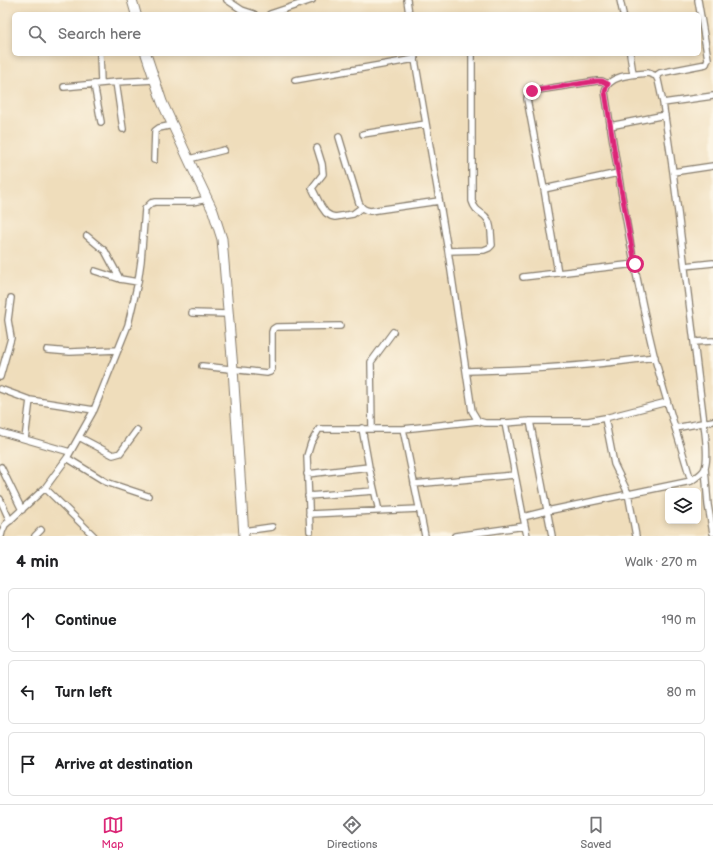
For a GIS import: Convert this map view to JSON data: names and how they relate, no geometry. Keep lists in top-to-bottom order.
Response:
{
  "page": {
    "search": "Search here",
    "heading": ["4 min", "Walk · 270 m"],
    "list": [
      ["Continue", "190 m"],
      ["Turn left", "80 m"],
      "Arrive at destination"
    ],
    "nav": ["Map", "Directions", "Saved"]
  }
}
